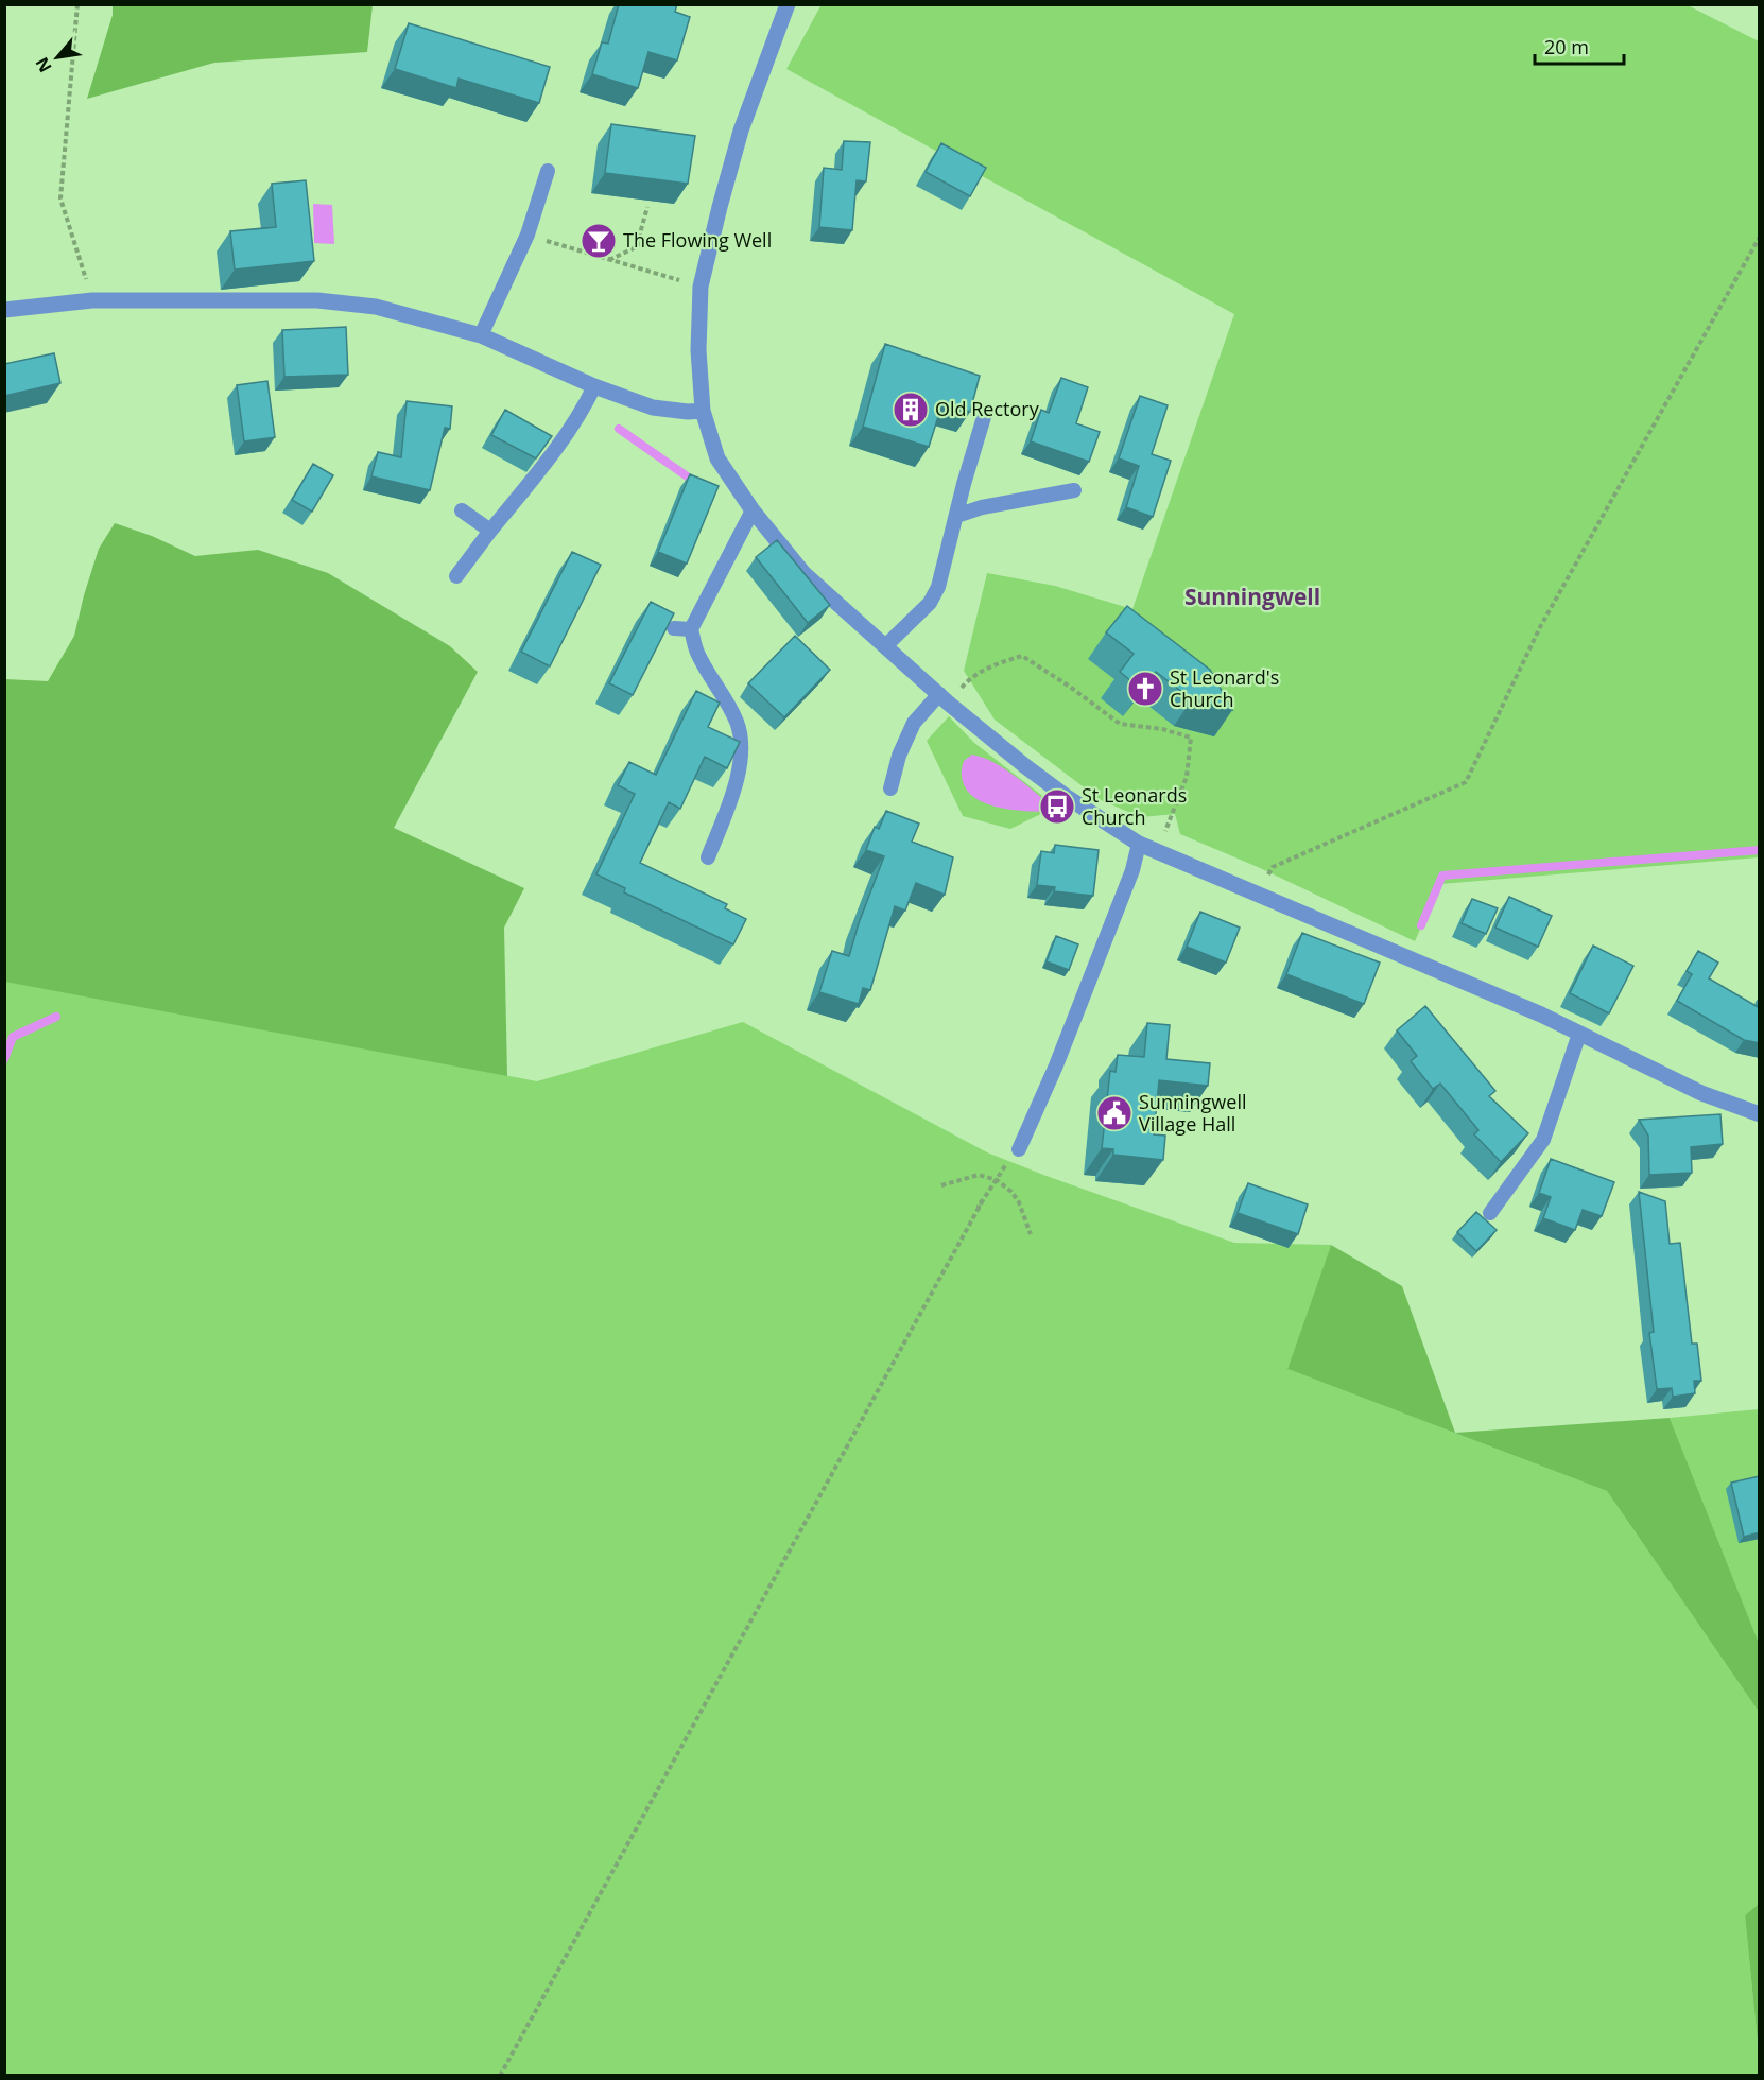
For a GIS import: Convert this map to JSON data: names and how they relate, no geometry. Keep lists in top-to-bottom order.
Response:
{
  "districts": ["Sunningwell"],
  "places": {
    "bar": ["The Flowing Well"],
    "building": ["Old Rectory"],
    "church": ["St Leonard's Church"],
    "bus stop": ["St Leonards Church"],
    "public building": ["Sunningwell Village Hall"]
  },
  "scale_bar": "20 m",
  "north": "bottom left"
}
